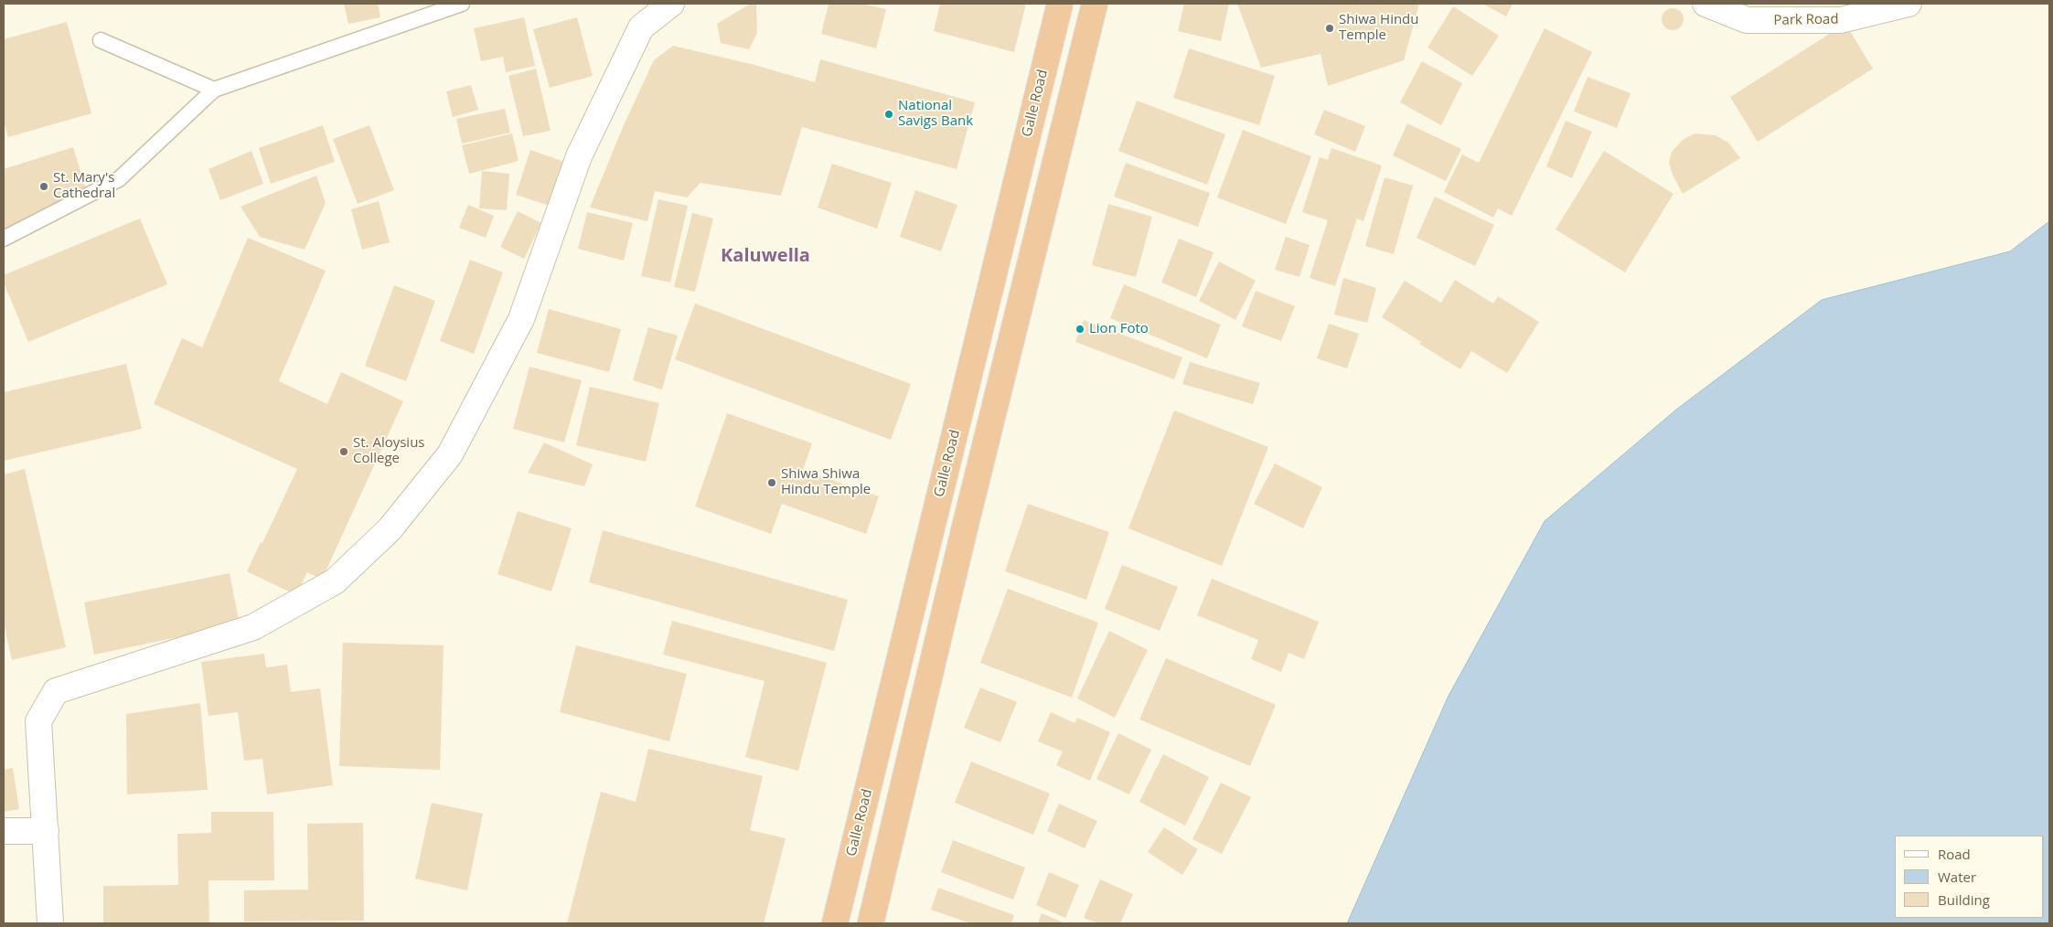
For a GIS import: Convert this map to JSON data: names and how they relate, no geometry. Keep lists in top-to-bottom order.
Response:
{
  "streets": {
    "highway": ["Galle Road"],
    "street": ["Park Road"]
  },
  "districts": ["Kaluwella"],
  "places": [
    "Shiwa Hindu Temple",
    "National Savigs Bank",
    "St. Mary's Cathedral",
    "Lion Foto",
    "St. Aloysius College",
    "Shiwa Shiwa Hindu Temple"
  ],
  "legend": ["Road", "Water", "Building"]
}
